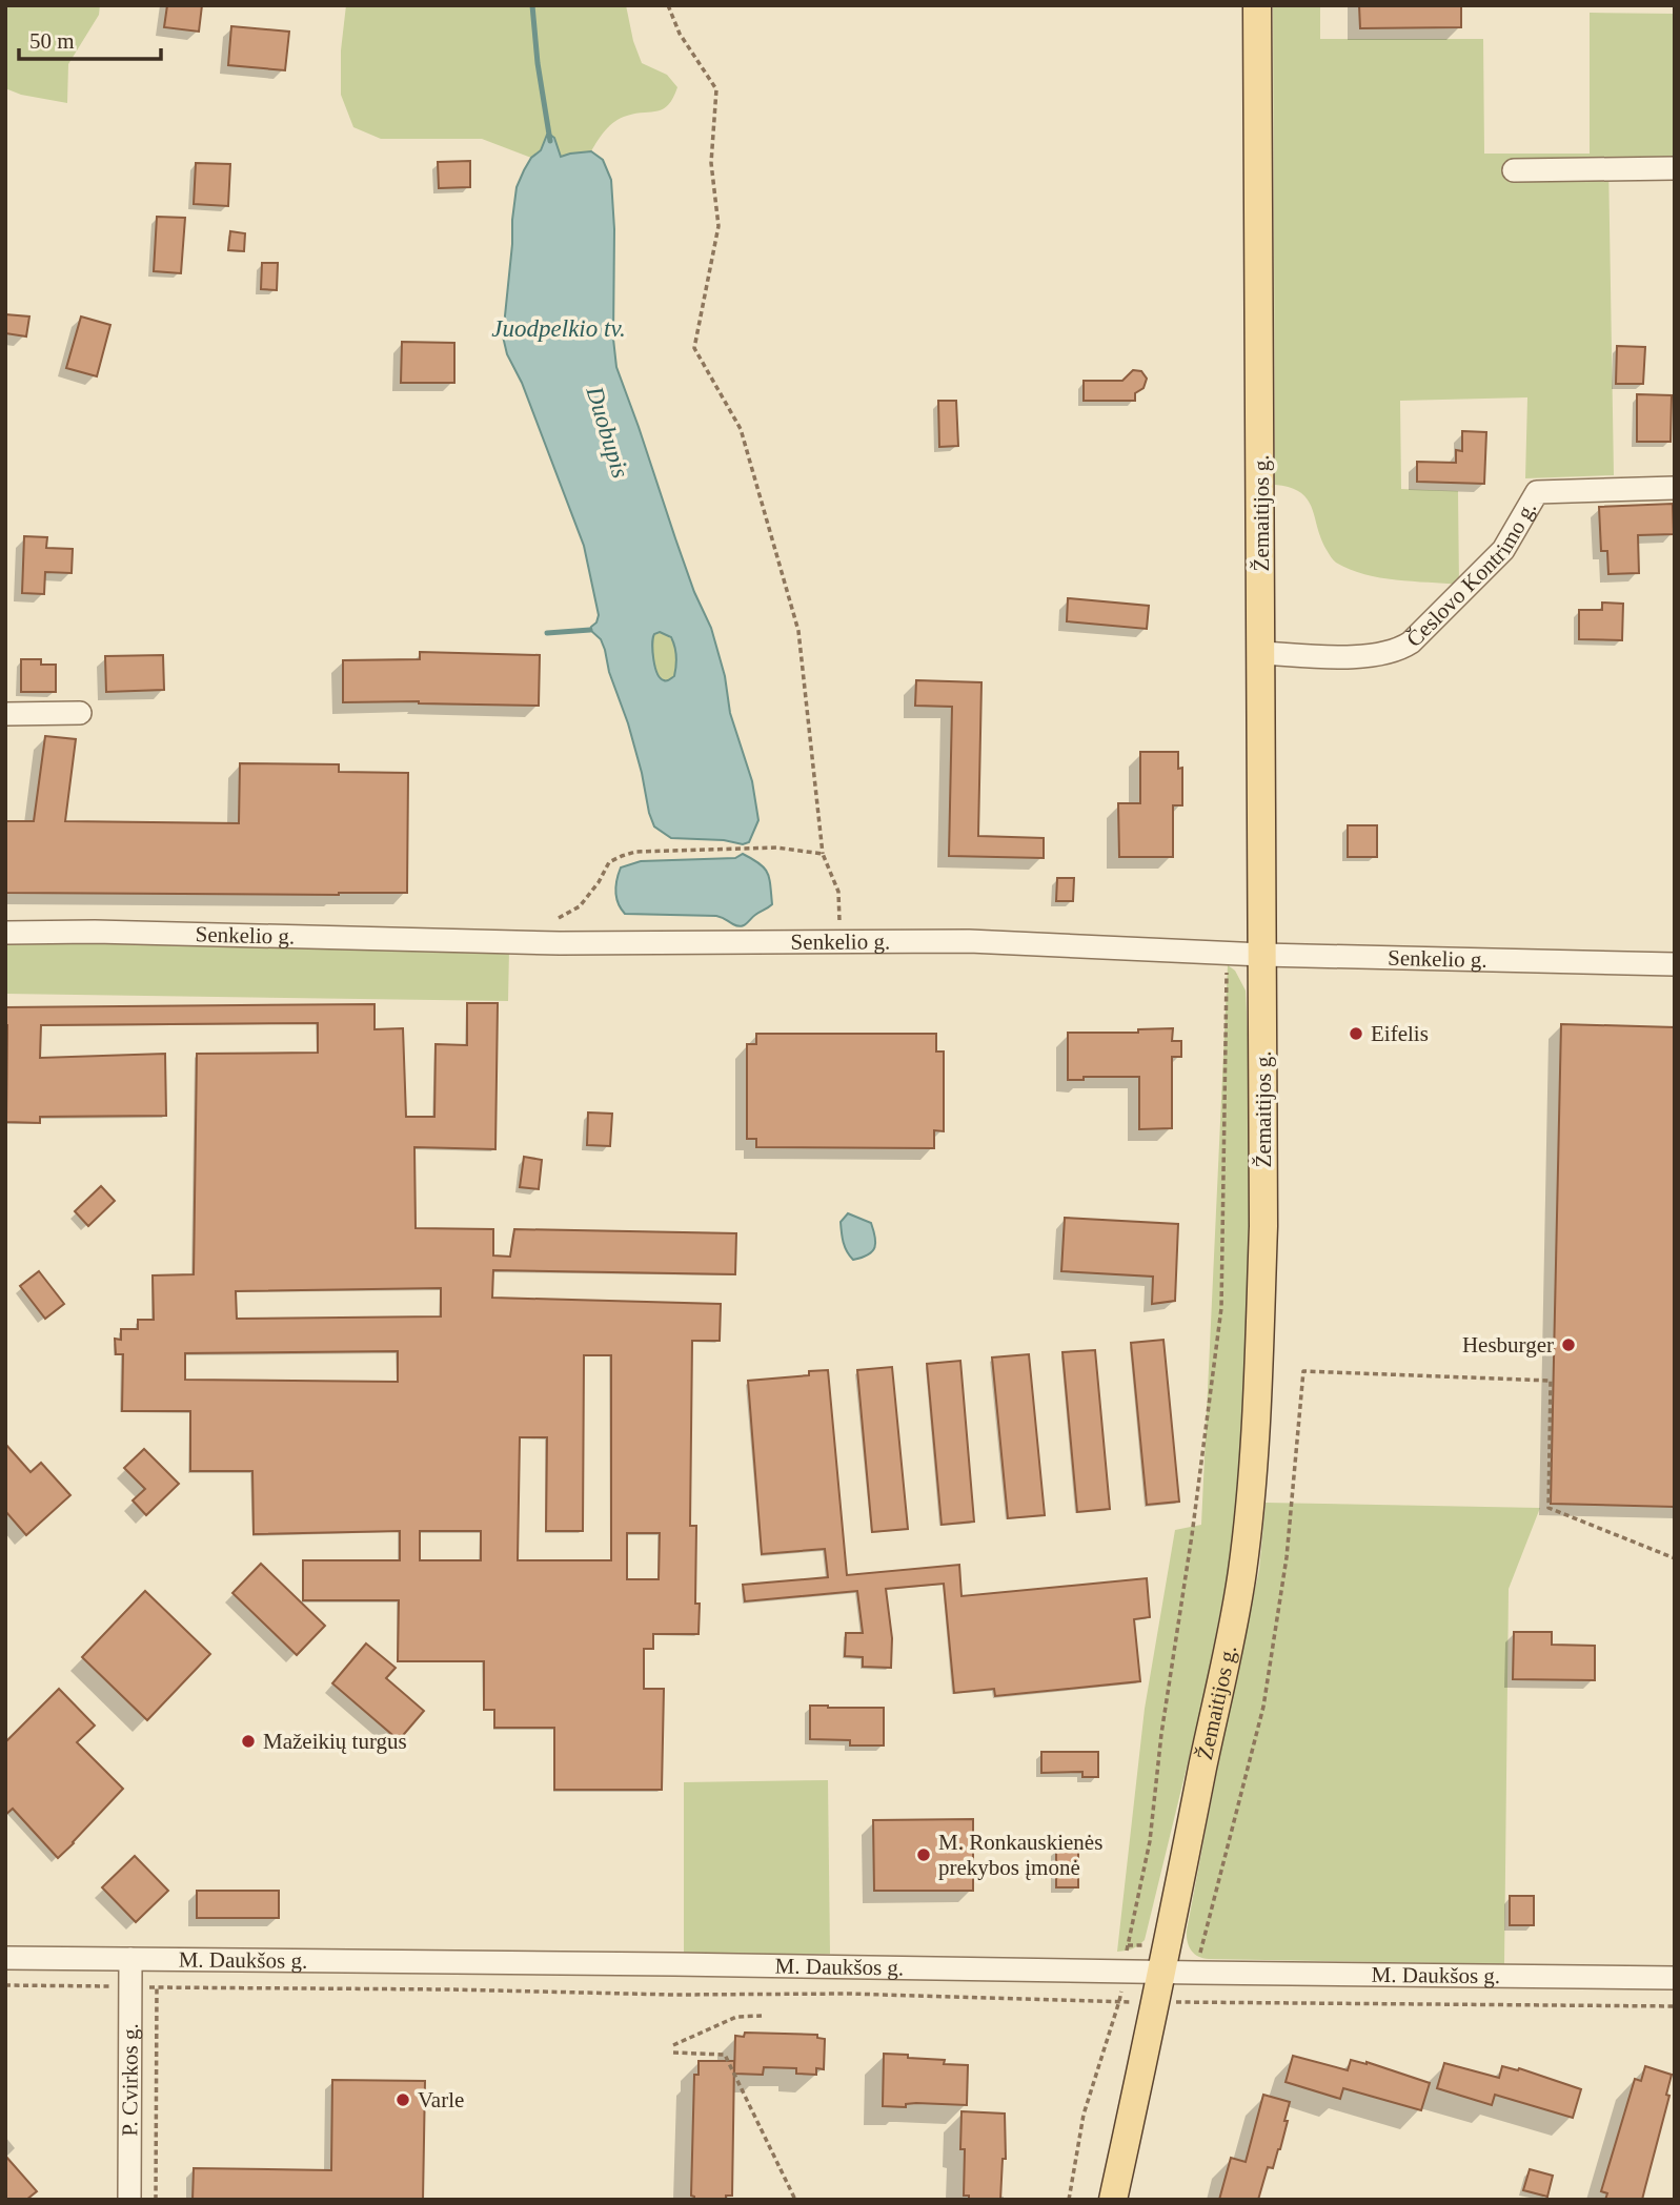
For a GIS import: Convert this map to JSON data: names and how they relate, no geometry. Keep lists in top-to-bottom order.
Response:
{
  "streets": {
    "main road": ["Žemaitijos g."],
    "street": [
      "Česlovo Kontrimo g.",
      "Senkelio g.",
      "M. Daukšos g.",
      "P. Cvirkos g."
    ]
  },
  "crossings": [
    ["Žemaitijos g.", "Česlovo Kontrimo g."],
    ["Žemaitijos g.", "Senkelio g."],
    ["Žemaitijos g.", "M. Daukšos g."],
    ["M. Daukšos g.", "P. Cvirkos g."]
  ],
  "water": ["Juodpelkio tv.", "Duobupis"],
  "places": [
    "Eifelis",
    "Hesburger",
    "Mažeikių turgus",
    "M. Ronkauskienės prekybos įmonė",
    "Varle"
  ],
  "scale_bar": "50 m"
}
